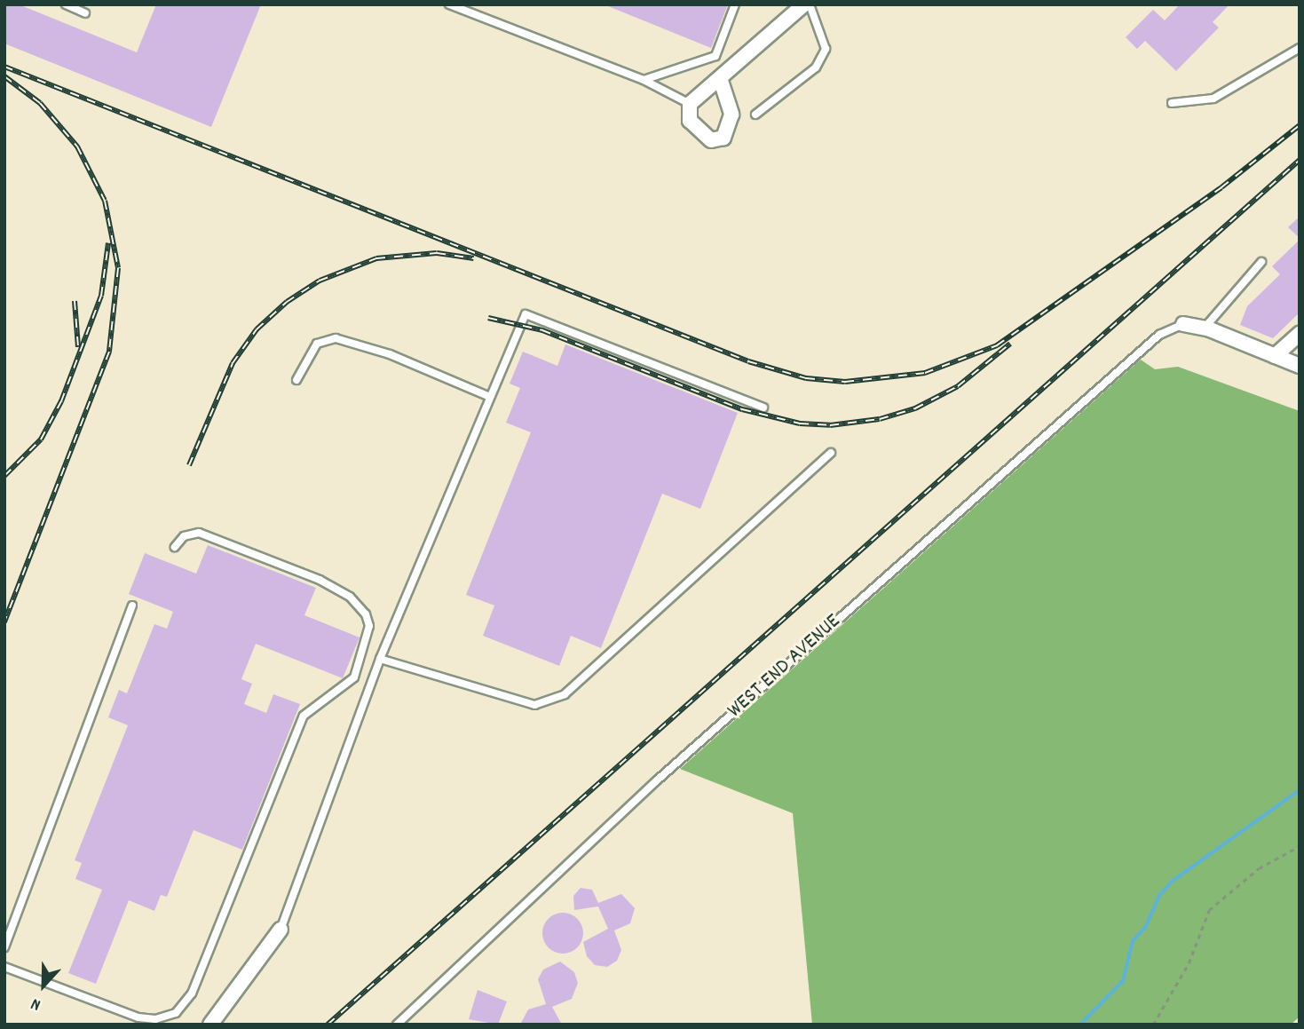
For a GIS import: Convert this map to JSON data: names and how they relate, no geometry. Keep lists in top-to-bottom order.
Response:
{
  "streets": {
    "lane": ["WEST END AVENUE"]
  },
  "north": "bottom"
}
